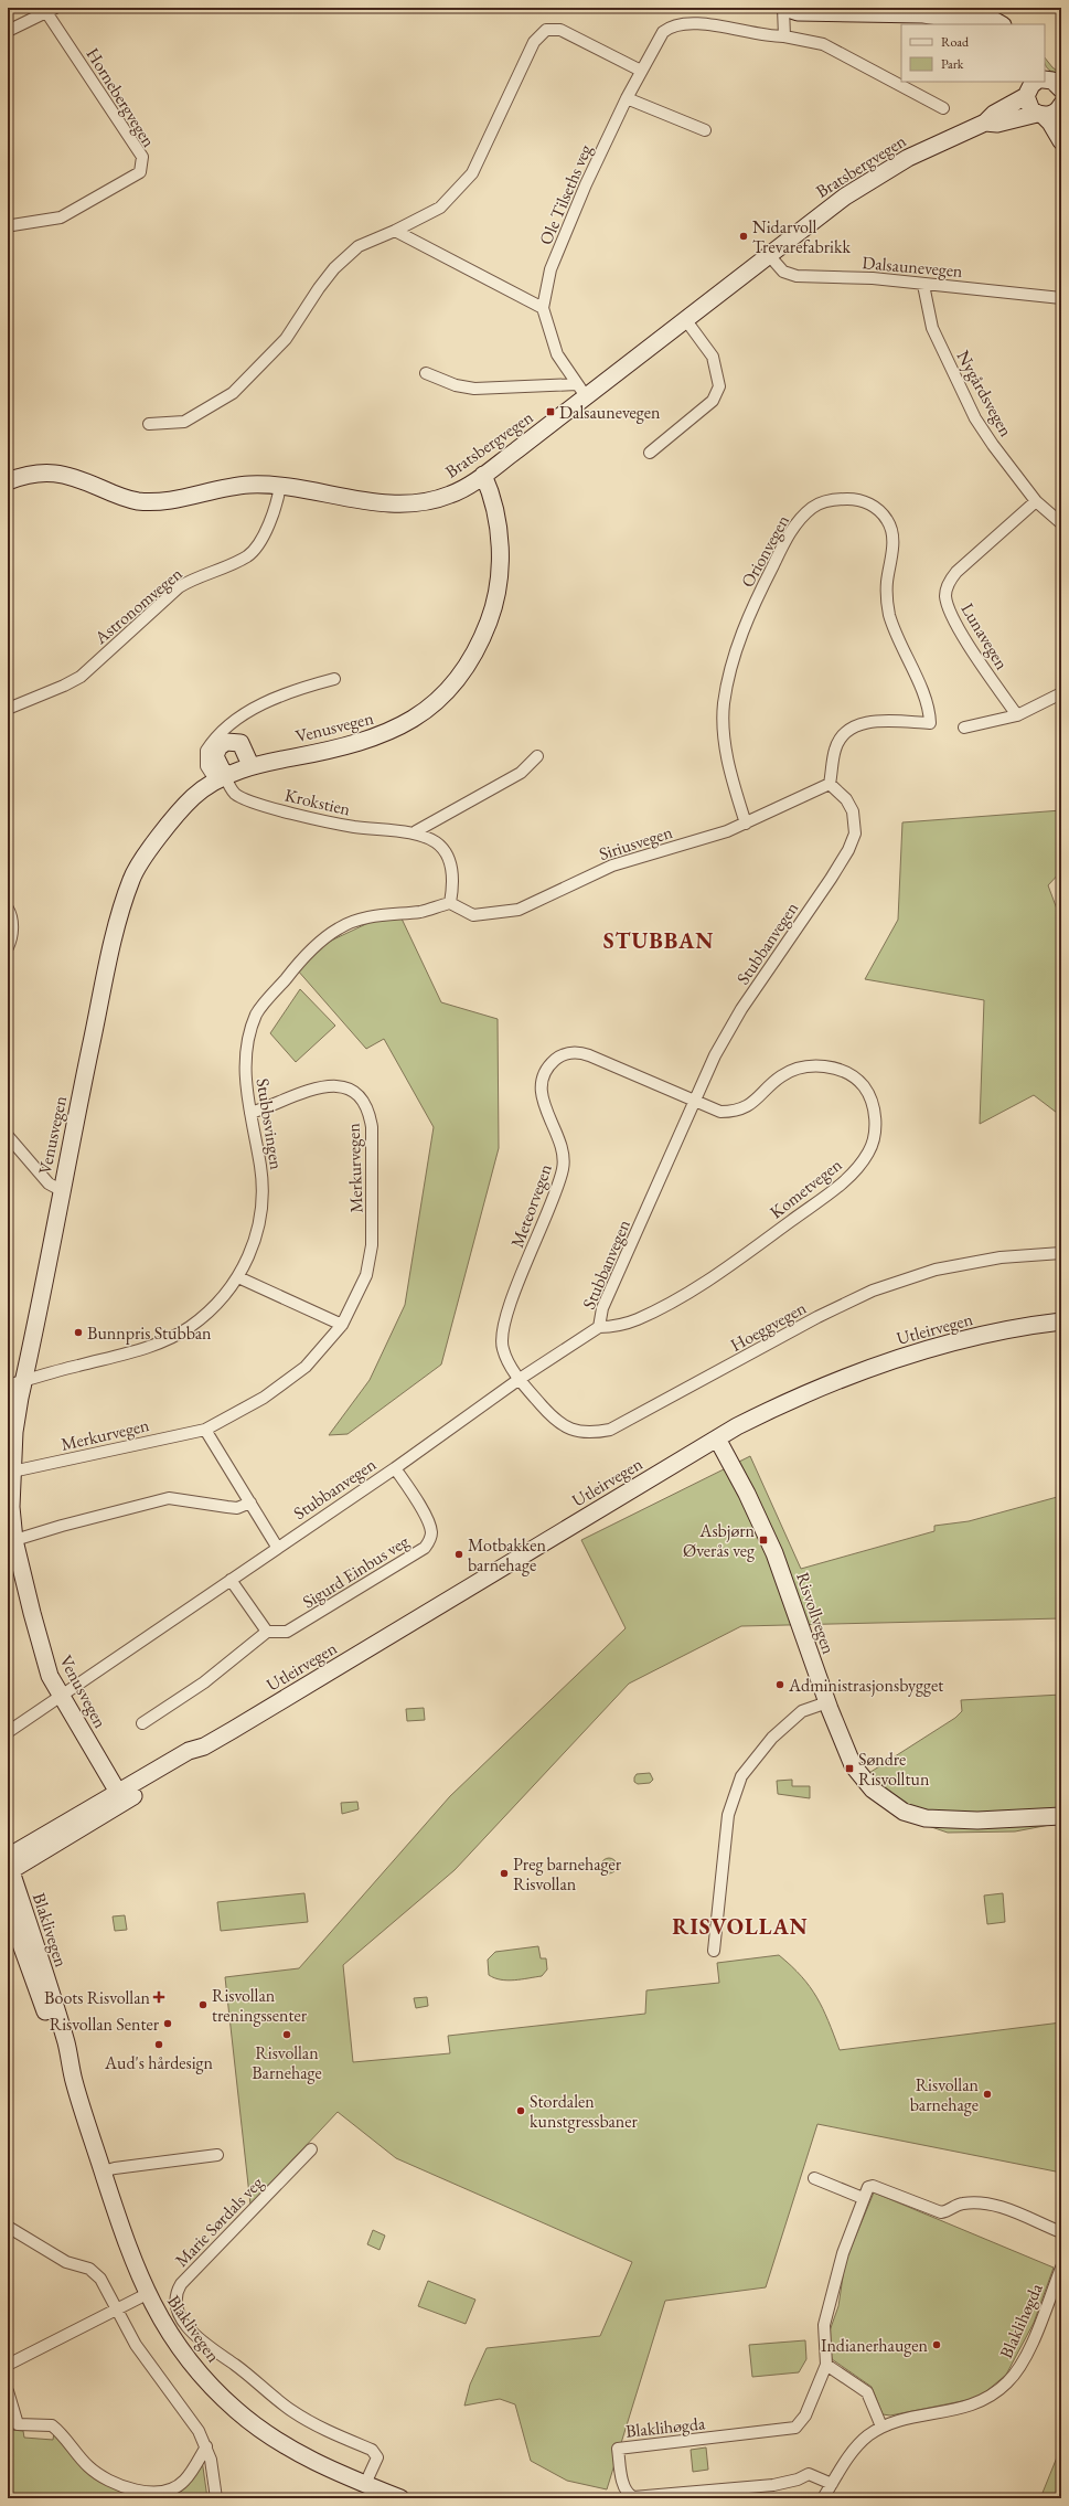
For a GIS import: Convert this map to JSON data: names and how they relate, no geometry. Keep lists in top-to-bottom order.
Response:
{
  "streets": {
    "main road": [
      "Bratsbergvegen",
      "Venusvegen",
      "Utleirvegen",
      "Risvollvegen",
      "Blaklivegen"
    ],
    "street": [
      "Hornebergvegen",
      "Ole Tilseths veg",
      "Dalsaunevegen",
      "Nygårdsvegen",
      "Orionvegen",
      "Astronomvegen",
      "Lunavegen",
      "Krokstien",
      "Siriusvegen",
      "Stubbanvegen",
      "Stubbsvingen",
      "Merkurvegen",
      "Kometvegen",
      "Meteorvegen",
      "Hoeggvegen",
      "Sigurd Einbus veg",
      "Marie Sørdals veg",
      "Blaklihøgda"
    ]
  },
  "crossings": [
    ["Bratsbergvegen", "Dalsaunevegen"],
    ["Bratsbergvegen", "Astronomvegen"],
    ["Bratsbergvegen", "Venusvegen"],
    ["Dalsaunevegen", "Nygårdsvegen"],
    ["Nygårdsvegen", "Lunavegen"],
    ["Orionvegen", "Siriusvegen"],
    ["Orionvegen", "Stubbanvegen"],
    ["Venusvegen", "Krokstien"],
    ["Venusvegen", "Stubbanvegen"],
    ["Venusvegen", "Stubbsvingen"],
    ["Venusvegen", "Merkurvegen"],
    ["Venusvegen", "Utleirvegen"],
    ["Krokstien", "Siriusvegen"],
    ["Krokstien", "Stubbsvingen"],
    ["Siriusvegen", "Stubbanvegen"],
    ["Siriusvegen", "Stubbsvingen"],
    ["Stubbanvegen", "Kometvegen"],
    ["Stubbanvegen", "Meteorvegen"],
    ["Stubbanvegen", "Hoeggvegen"],
    ["Stubbanvegen", "Sigurd Einbus veg"],
    ["Stubbsvingen", "Merkurvegen"],
    ["Kometvegen", "Meteorvegen"],
    ["Meteorvegen", "Hoeggvegen"],
    ["Utleirvegen", "Risvollvegen"],
    ["Utleirvegen", "Blaklivegen"],
    ["Blaklivegen", "Marie Sørdals veg"]
  ],
  "districts": ["STUBBAN", "RISVOLLAN"],
  "places": {
    "other": [
      "Nidarvoll Trevarefabrikk",
      "Bunnpris Stubban",
      "Motbakken barnehage",
      "Administrasjonsbygget",
      "Preg barnehager Risvollan",
      "Risvollan treningssenter",
      "Risvollan Senter",
      "Risvollan Barnehage",
      "Aud's hårdesign",
      "Risvollan barnehage",
      "Stordalen kunstgressbaner",
      "Indianerhaugen"
    ],
    "transit": ["Dalsaunevegen", "Asbjørn Øverås veg", "Søndre Risvolltun"],
    "health": ["Boots Risvollan"]
  },
  "legend": ["Road", "Park"]
}
